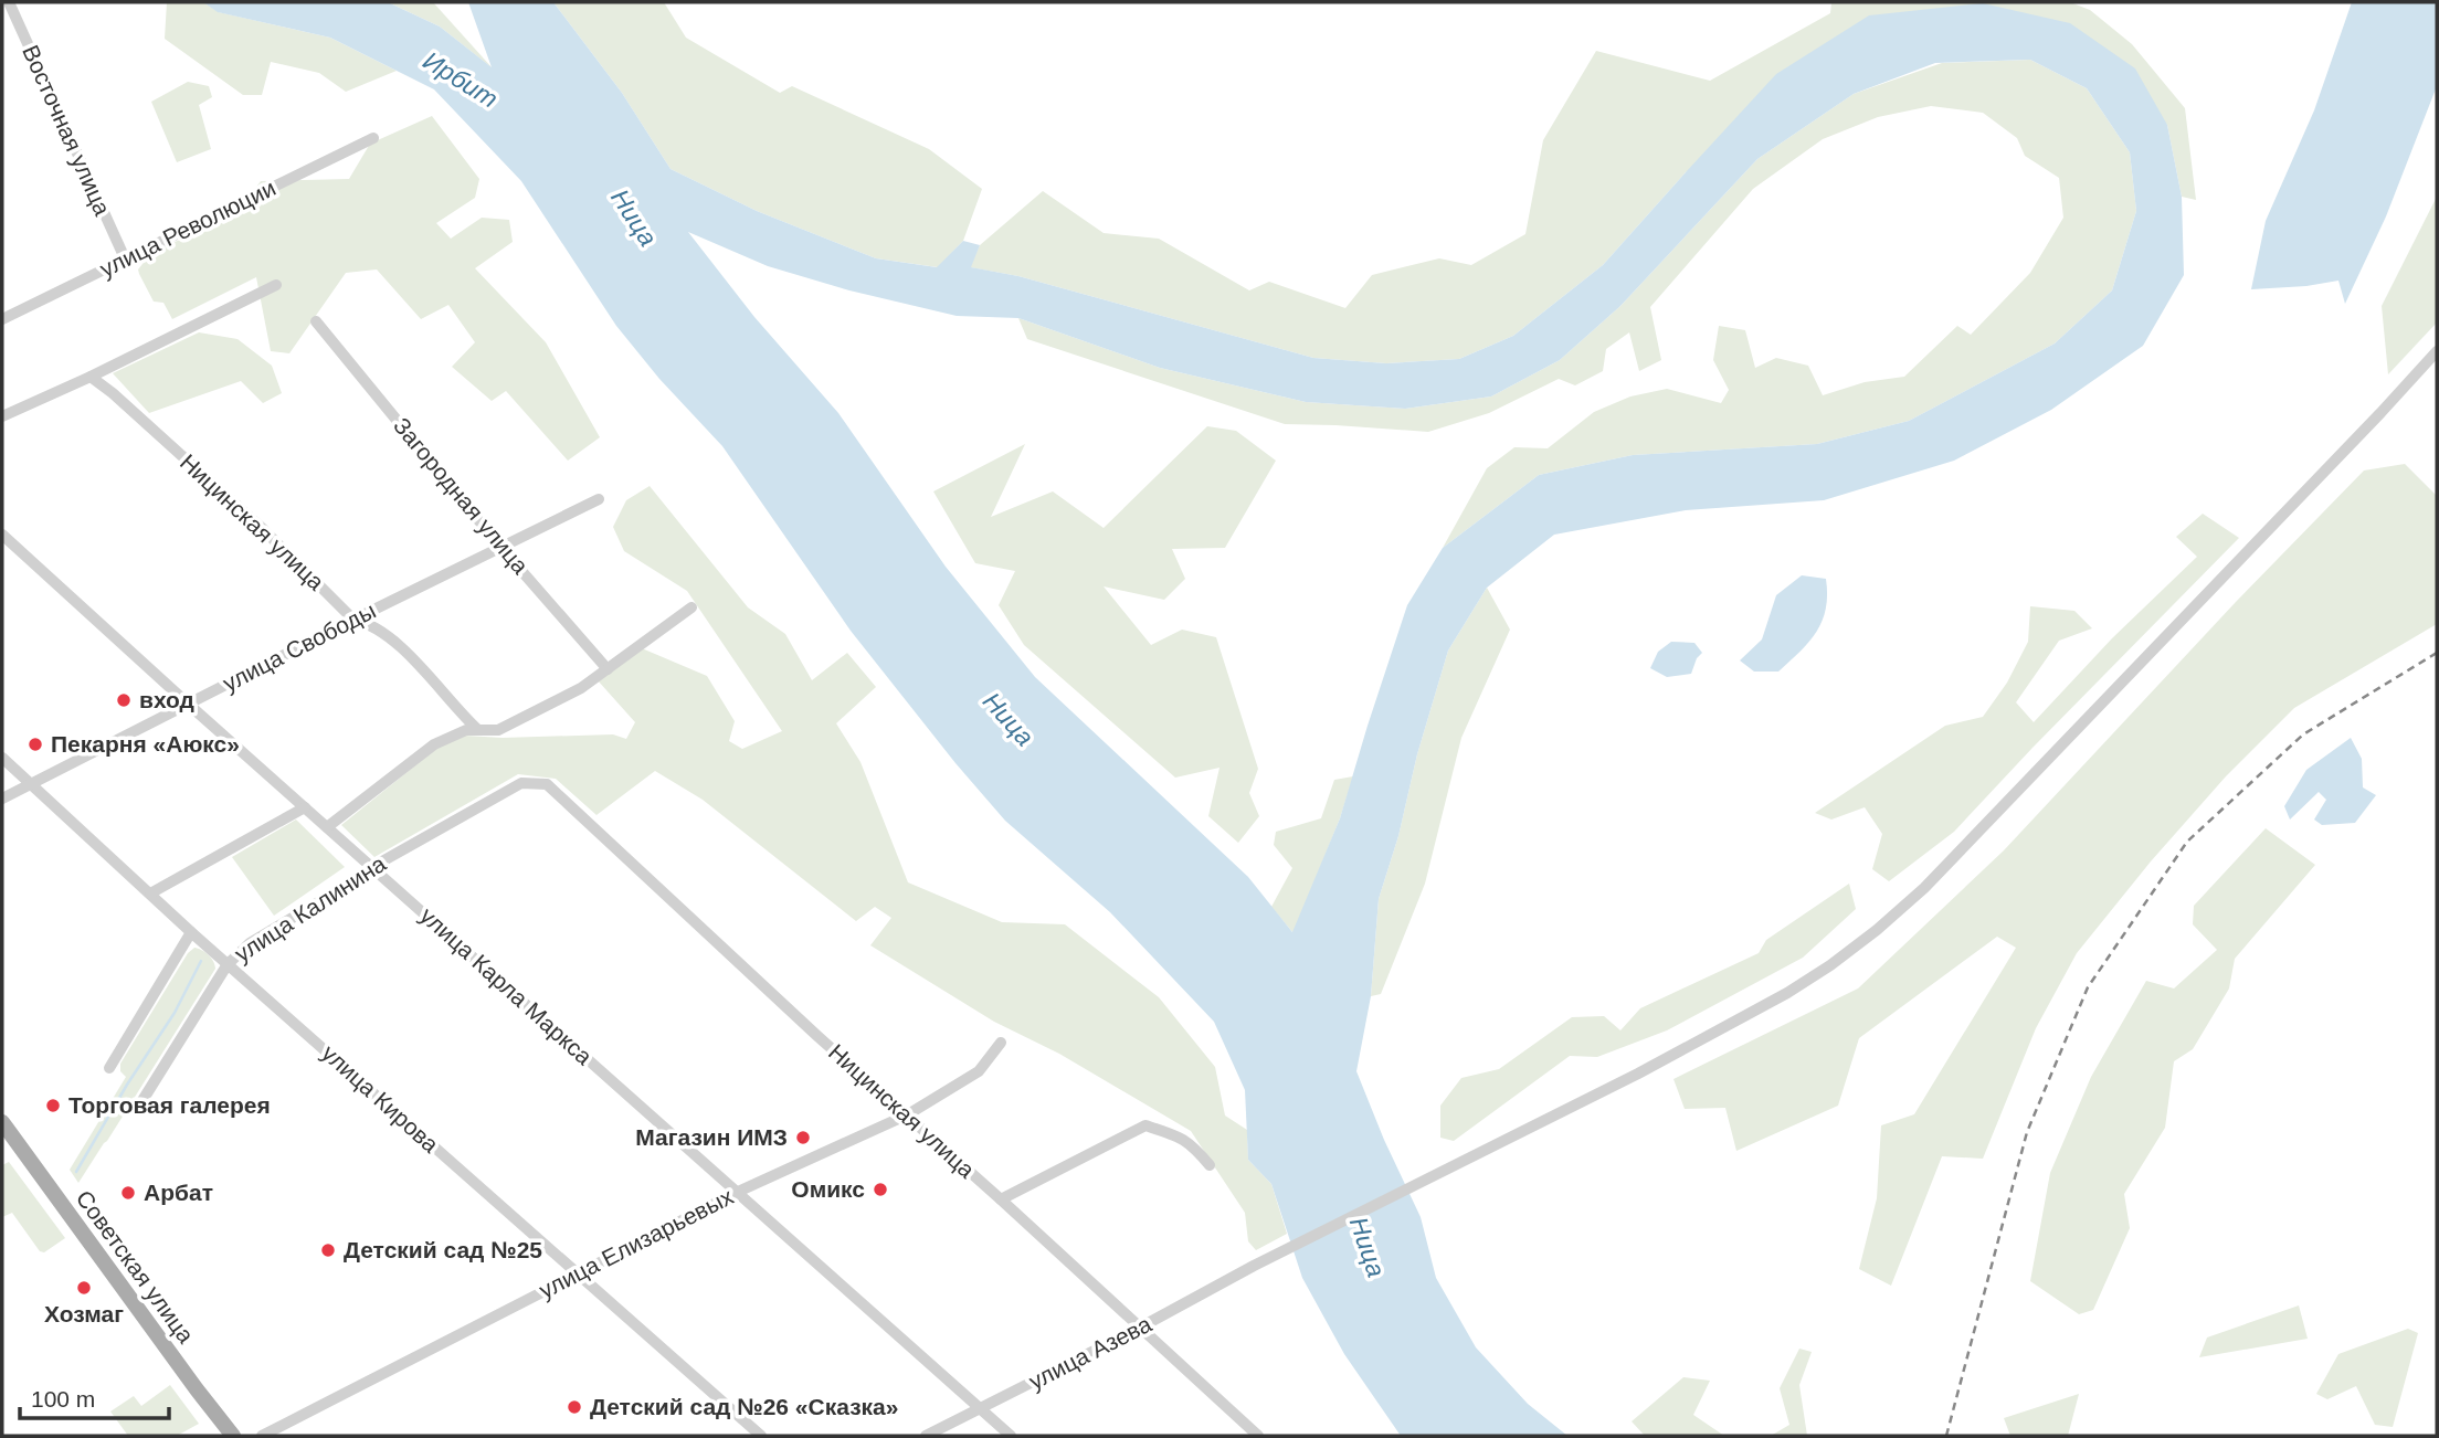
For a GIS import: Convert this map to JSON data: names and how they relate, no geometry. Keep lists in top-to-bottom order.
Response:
{
  "streets": {
    "main road": ["Советская улица"],
    "street": [
      "Восточная улица",
      "улица Революции",
      "Загородная улица",
      "Ницинская улица",
      "улица Свободы",
      "улица Калинина",
      "улица Карла Маркса",
      "улица Кирова",
      "улица Елизарьевых",
      "улица Азева"
    ]
  },
  "crossings": [
    ["Восточная улица", "улица Революции"],
    ["Загородная улица", "улица Свободы"],
    ["Ницинская улица", "улица Свободы"],
    ["Ницинская улица", "улица Калинина"],
    ["Ницинская улица", "улица Елизарьевых"],
    ["Ницинская улица", "улица Азева"],
    ["улица Свободы", "улица Карла Маркса"],
    ["улица Свободы", "улица Кирова"],
    ["улица Калинина", "улица Карла Маркса"],
    ["улица Калинина", "улица Кирова"],
    ["улица Карла Маркса", "улица Елизарьевых"],
    ["улица Карла Маркса", "улица Азева"],
    ["улица Кирова", "улица Елизарьевых"]
  ],
  "water": ["Ирбит", "Ница"],
  "places": [
    "вход",
    "Пекарня «Аюкс»",
    "Торговая галерея",
    "Магазин ИМЗ",
    "Омикс",
    "Арбат",
    "Детский сад №25",
    "Хозмаг",
    "Детский сад №26 «Сказка»"
  ],
  "scale_bar": "100 m"
}
